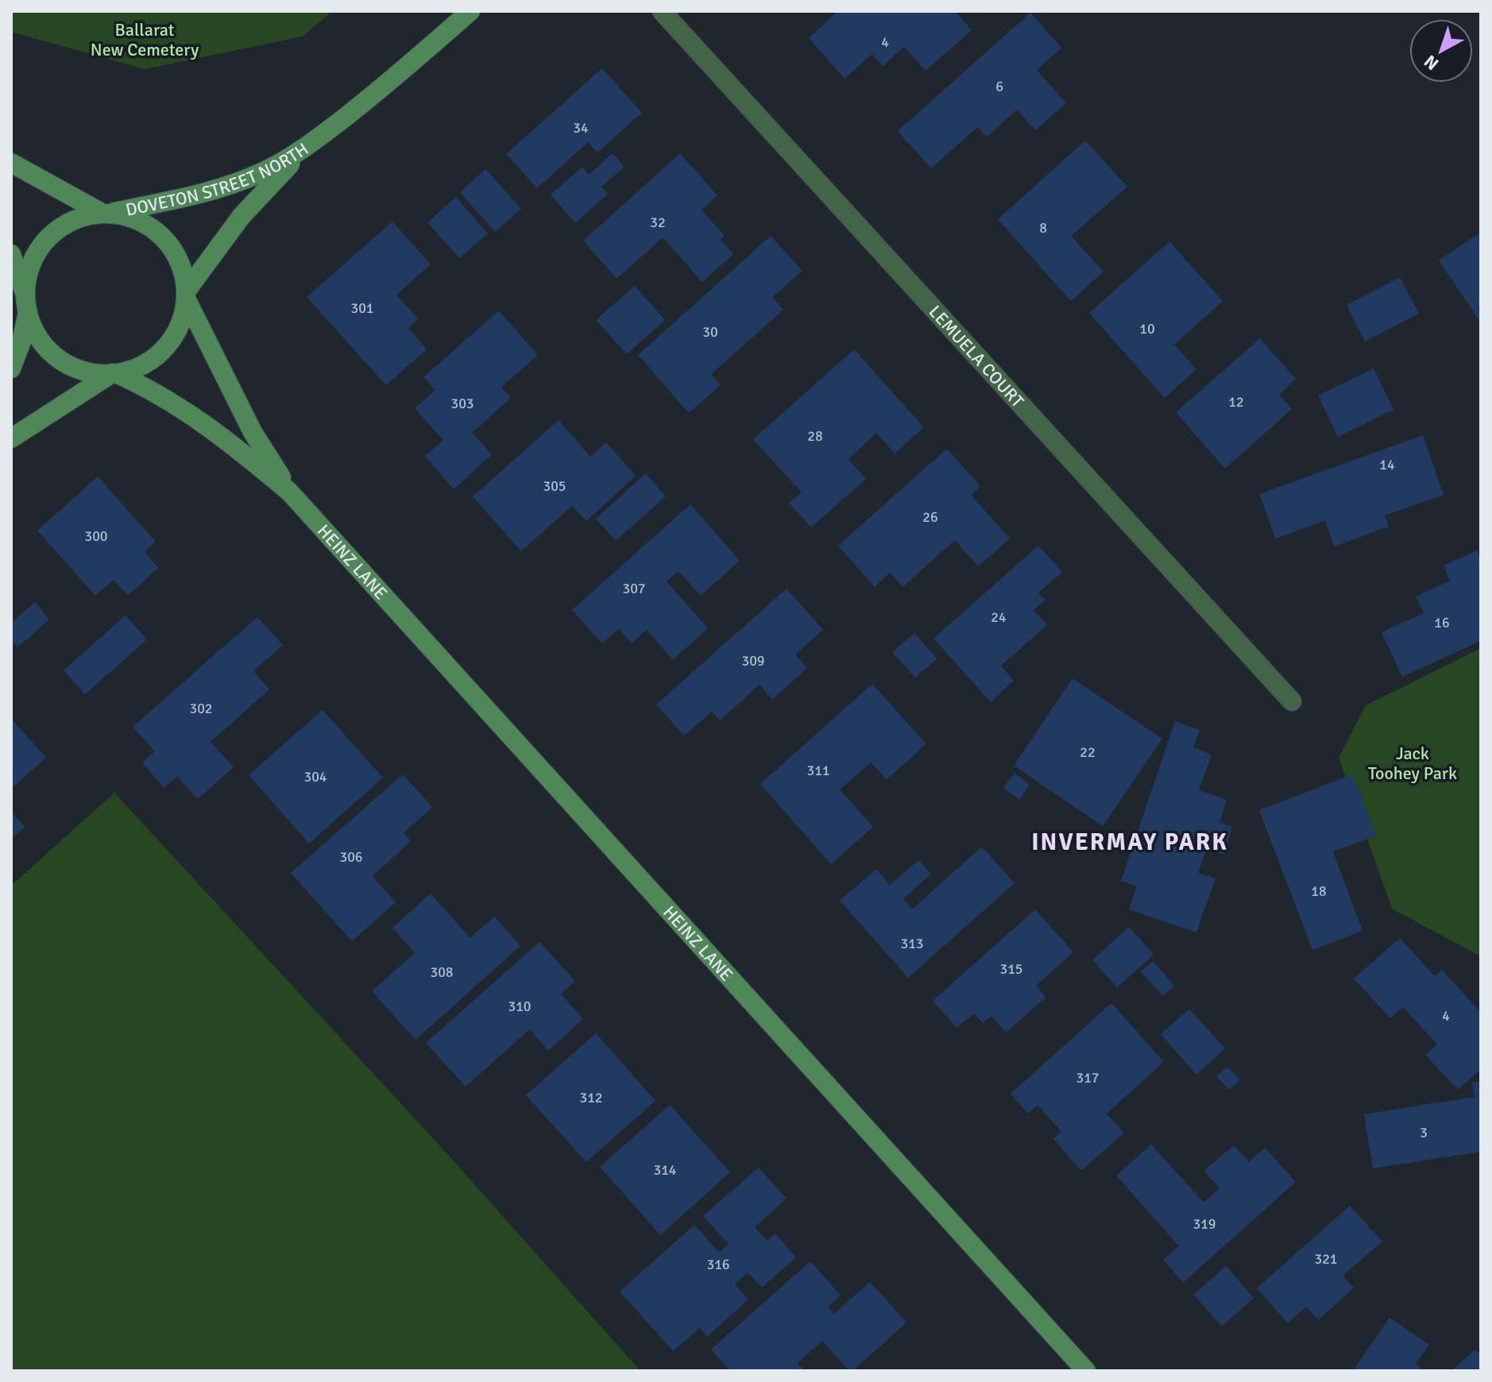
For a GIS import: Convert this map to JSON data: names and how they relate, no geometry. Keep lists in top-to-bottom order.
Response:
{
  "streets": {
    "street": ["DOVETON STREET NORTH", "LEMUELA COURT", "HEINZ LANE"]
  },
  "crossings": [
    ["DOVETON STREET NORTH", "HEINZ LANE"]
  ],
  "districts": ["INVERMAY PARK"],
  "parks": ["Ballarat New Cemetery", "Jack Toohey Park"],
  "house_numbers": [
    "4",
    "6",
    "34",
    "32",
    "8",
    "301",
    "10",
    "30",
    "12",
    "303",
    "28",
    "14",
    "305",
    "26",
    "300",
    "307",
    "24",
    "16",
    "309",
    "302",
    "22",
    "311",
    "304",
    "306",
    "18",
    "313",
    "315",
    "308",
    "310",
    "4",
    "317",
    "312",
    "3",
    "314",
    "319",
    "321",
    "316"
  ],
  "north": "bottom left"
}
